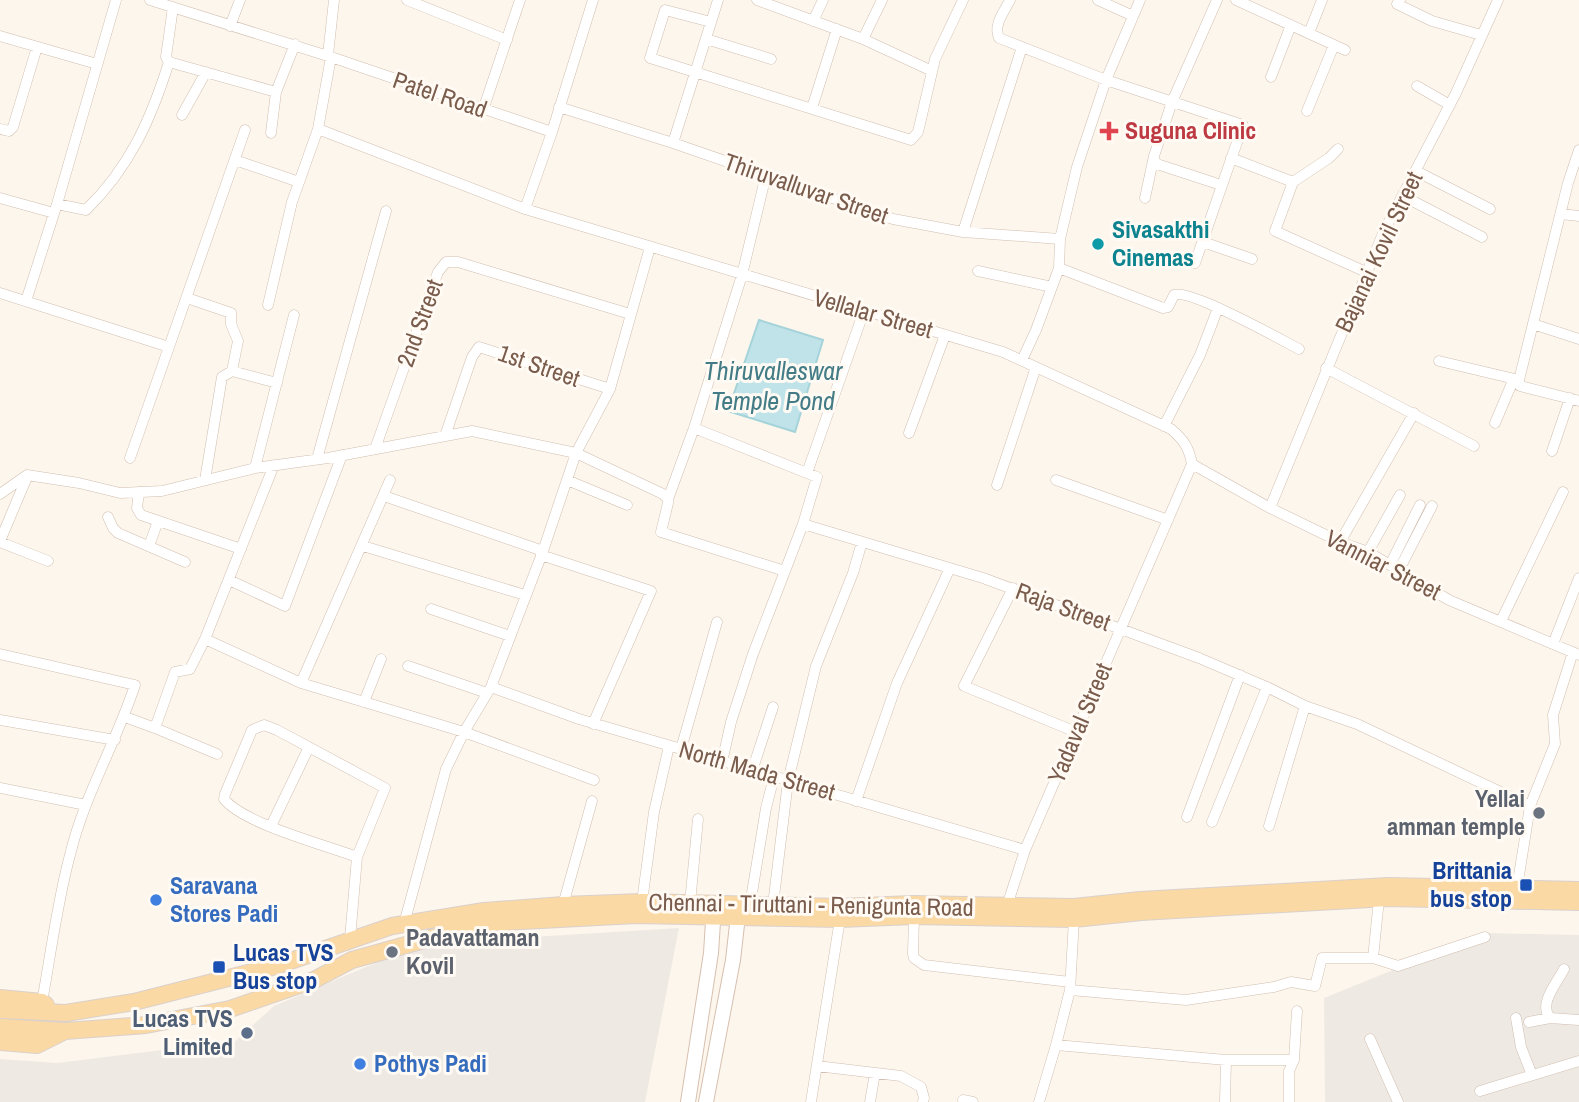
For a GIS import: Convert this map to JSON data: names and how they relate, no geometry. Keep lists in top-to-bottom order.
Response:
{
  "streets": {
    "main road": ["Chennai - Tiruttani - Renigunta Road"],
    "street": [
      "Patel Road",
      "Thiruvalluvar Street",
      "Bajanai Kovil Street",
      "Vellalar Street",
      "2nd Street",
      "1st Street",
      "Vanniar Street",
      "Raja Street",
      "Yadaval Street",
      "North Mada Street"
    ]
  },
  "crossings": [
    ["Bajanai Kovil Street", "Vanniar Street"],
    ["Vellalar Street", "Vanniar Street"],
    ["Vellalar Street", "Yadaval Street"],
    ["Vanniar Street", "Yadaval Street"],
    ["Raja Street", "Yadaval Street"],
    ["Yadaval Street", "North Mada Street"],
    ["Yadaval Street", "Chennai - Tiruttani - Renigunta Road"]
  ],
  "water": ["Thiruvalleswar Temple Pond"],
  "places": {
    "health": ["Suguna Clinic"],
    "other": [
      "Sivasakthi Cinemas",
      "Yellai amman temple",
      "Saravana Stores Padi",
      "Padavattaman Kovil",
      "Lucas TVS Limited",
      "Pothys Padi"
    ],
    "transit": ["Brittania bus stop", "Lucas TVS Bus stop"]
  }
}
